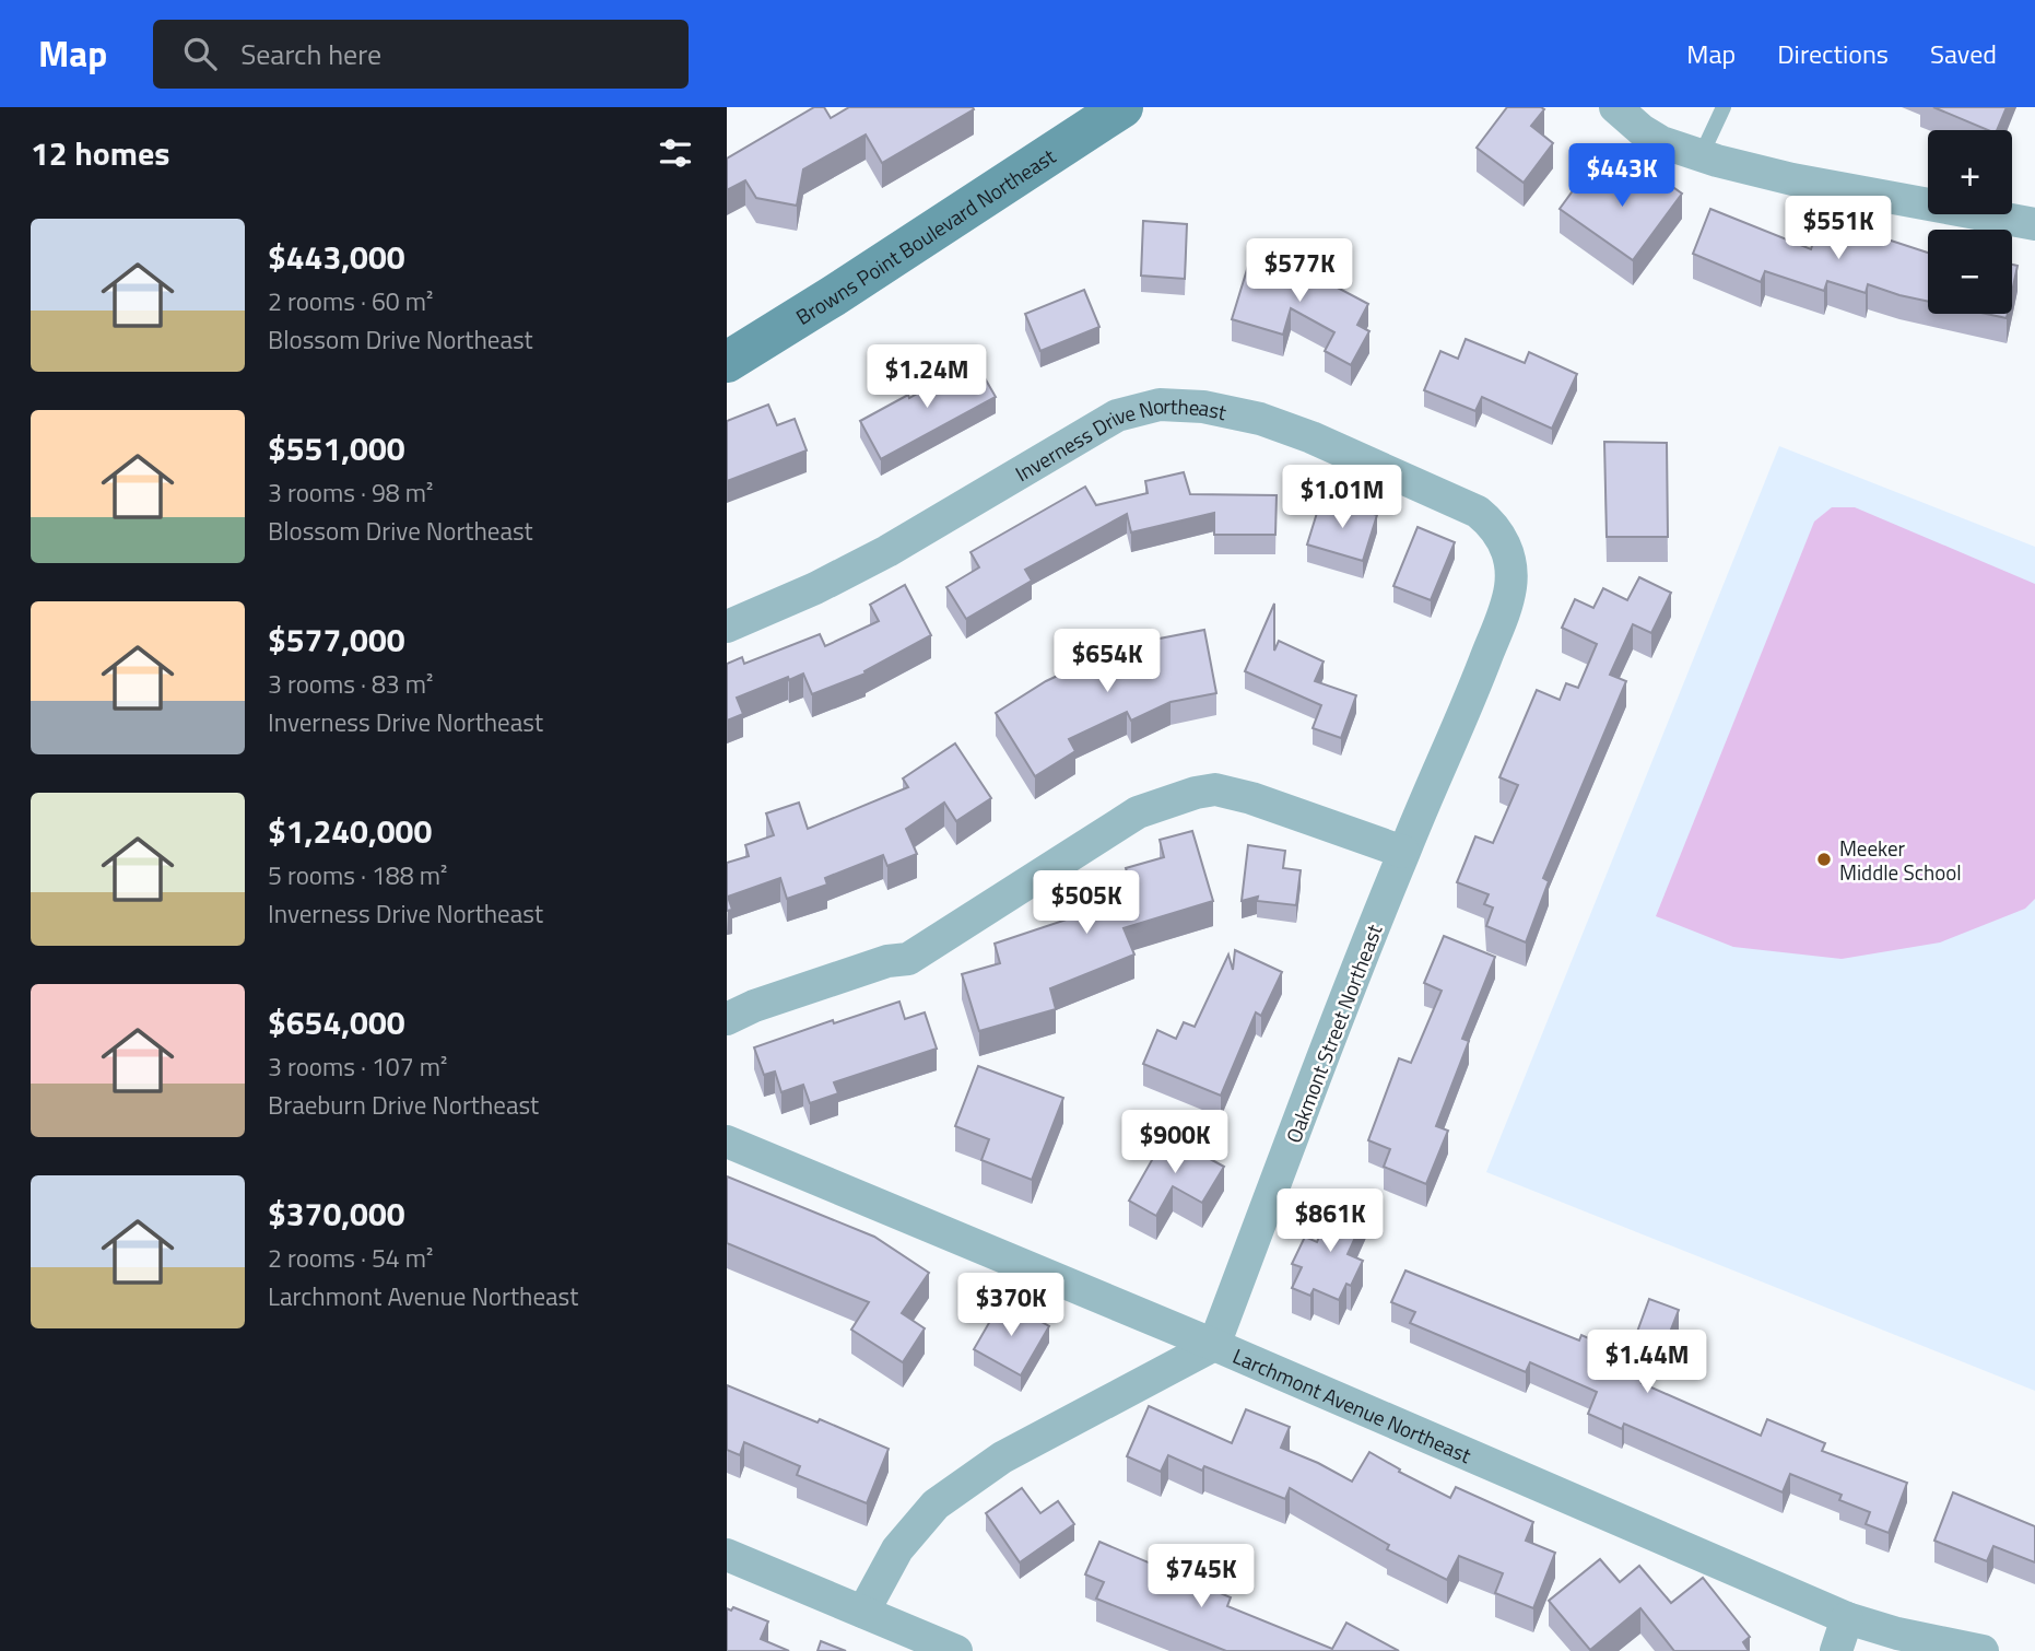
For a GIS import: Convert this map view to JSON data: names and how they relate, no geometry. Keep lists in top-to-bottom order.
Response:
{
  "streets": {
    "street": [
      "Browns Point Boulevard Northeast",
      "Inverness Drive Northeast",
      "Oakmont Street Northeast",
      "Larchmont Avenue Northeast"
    ]
  },
  "crossings": [
    ["Inverness Drive Northeast", "Oakmont Street Northeast"],
    ["Oakmont Street Northeast", "Larchmont Avenue Northeast"]
  ],
  "places": ["Meeker Middle School"],
  "page": {
    "header": "Map",
    "search": "Search here",
    "nav": ["Map", "Directions", "Saved"],
    "heading": "12 homes",
    "map_buttons": ["+", "−"],
    "price": [
      "$443K",
      "$551K",
      "$577K",
      "$1.24M",
      "$1.01M",
      "$654K",
      "$505K",
      "$900K",
      "$861K",
      "$370K",
      "$1.44M",
      "$745K"
    ],
    "list": [
      {
        "name": "$443,000",
        "note": "2 rooms · 60 m² · Blossom Drive Northeast"
      },
      {
        "name": "$551,000",
        "note": "3 rooms · 98 m² · Blossom Drive Northeast"
      },
      {
        "name": "$577,000",
        "note": "3 rooms · 83 m² · Inverness Drive Northeast"
      },
      {
        "name": "$1,240,000",
        "note": "5 rooms · 188 m² · Inverness Drive Northeast"
      },
      {
        "name": "$654,000",
        "note": "3 rooms · 107 m² · Braeburn Drive Northeast"
      },
      {
        "name": "$370,000",
        "note": "2 rooms · 54 m² · Larchmont Avenue Northeast"
      }
    ]
  }
}
